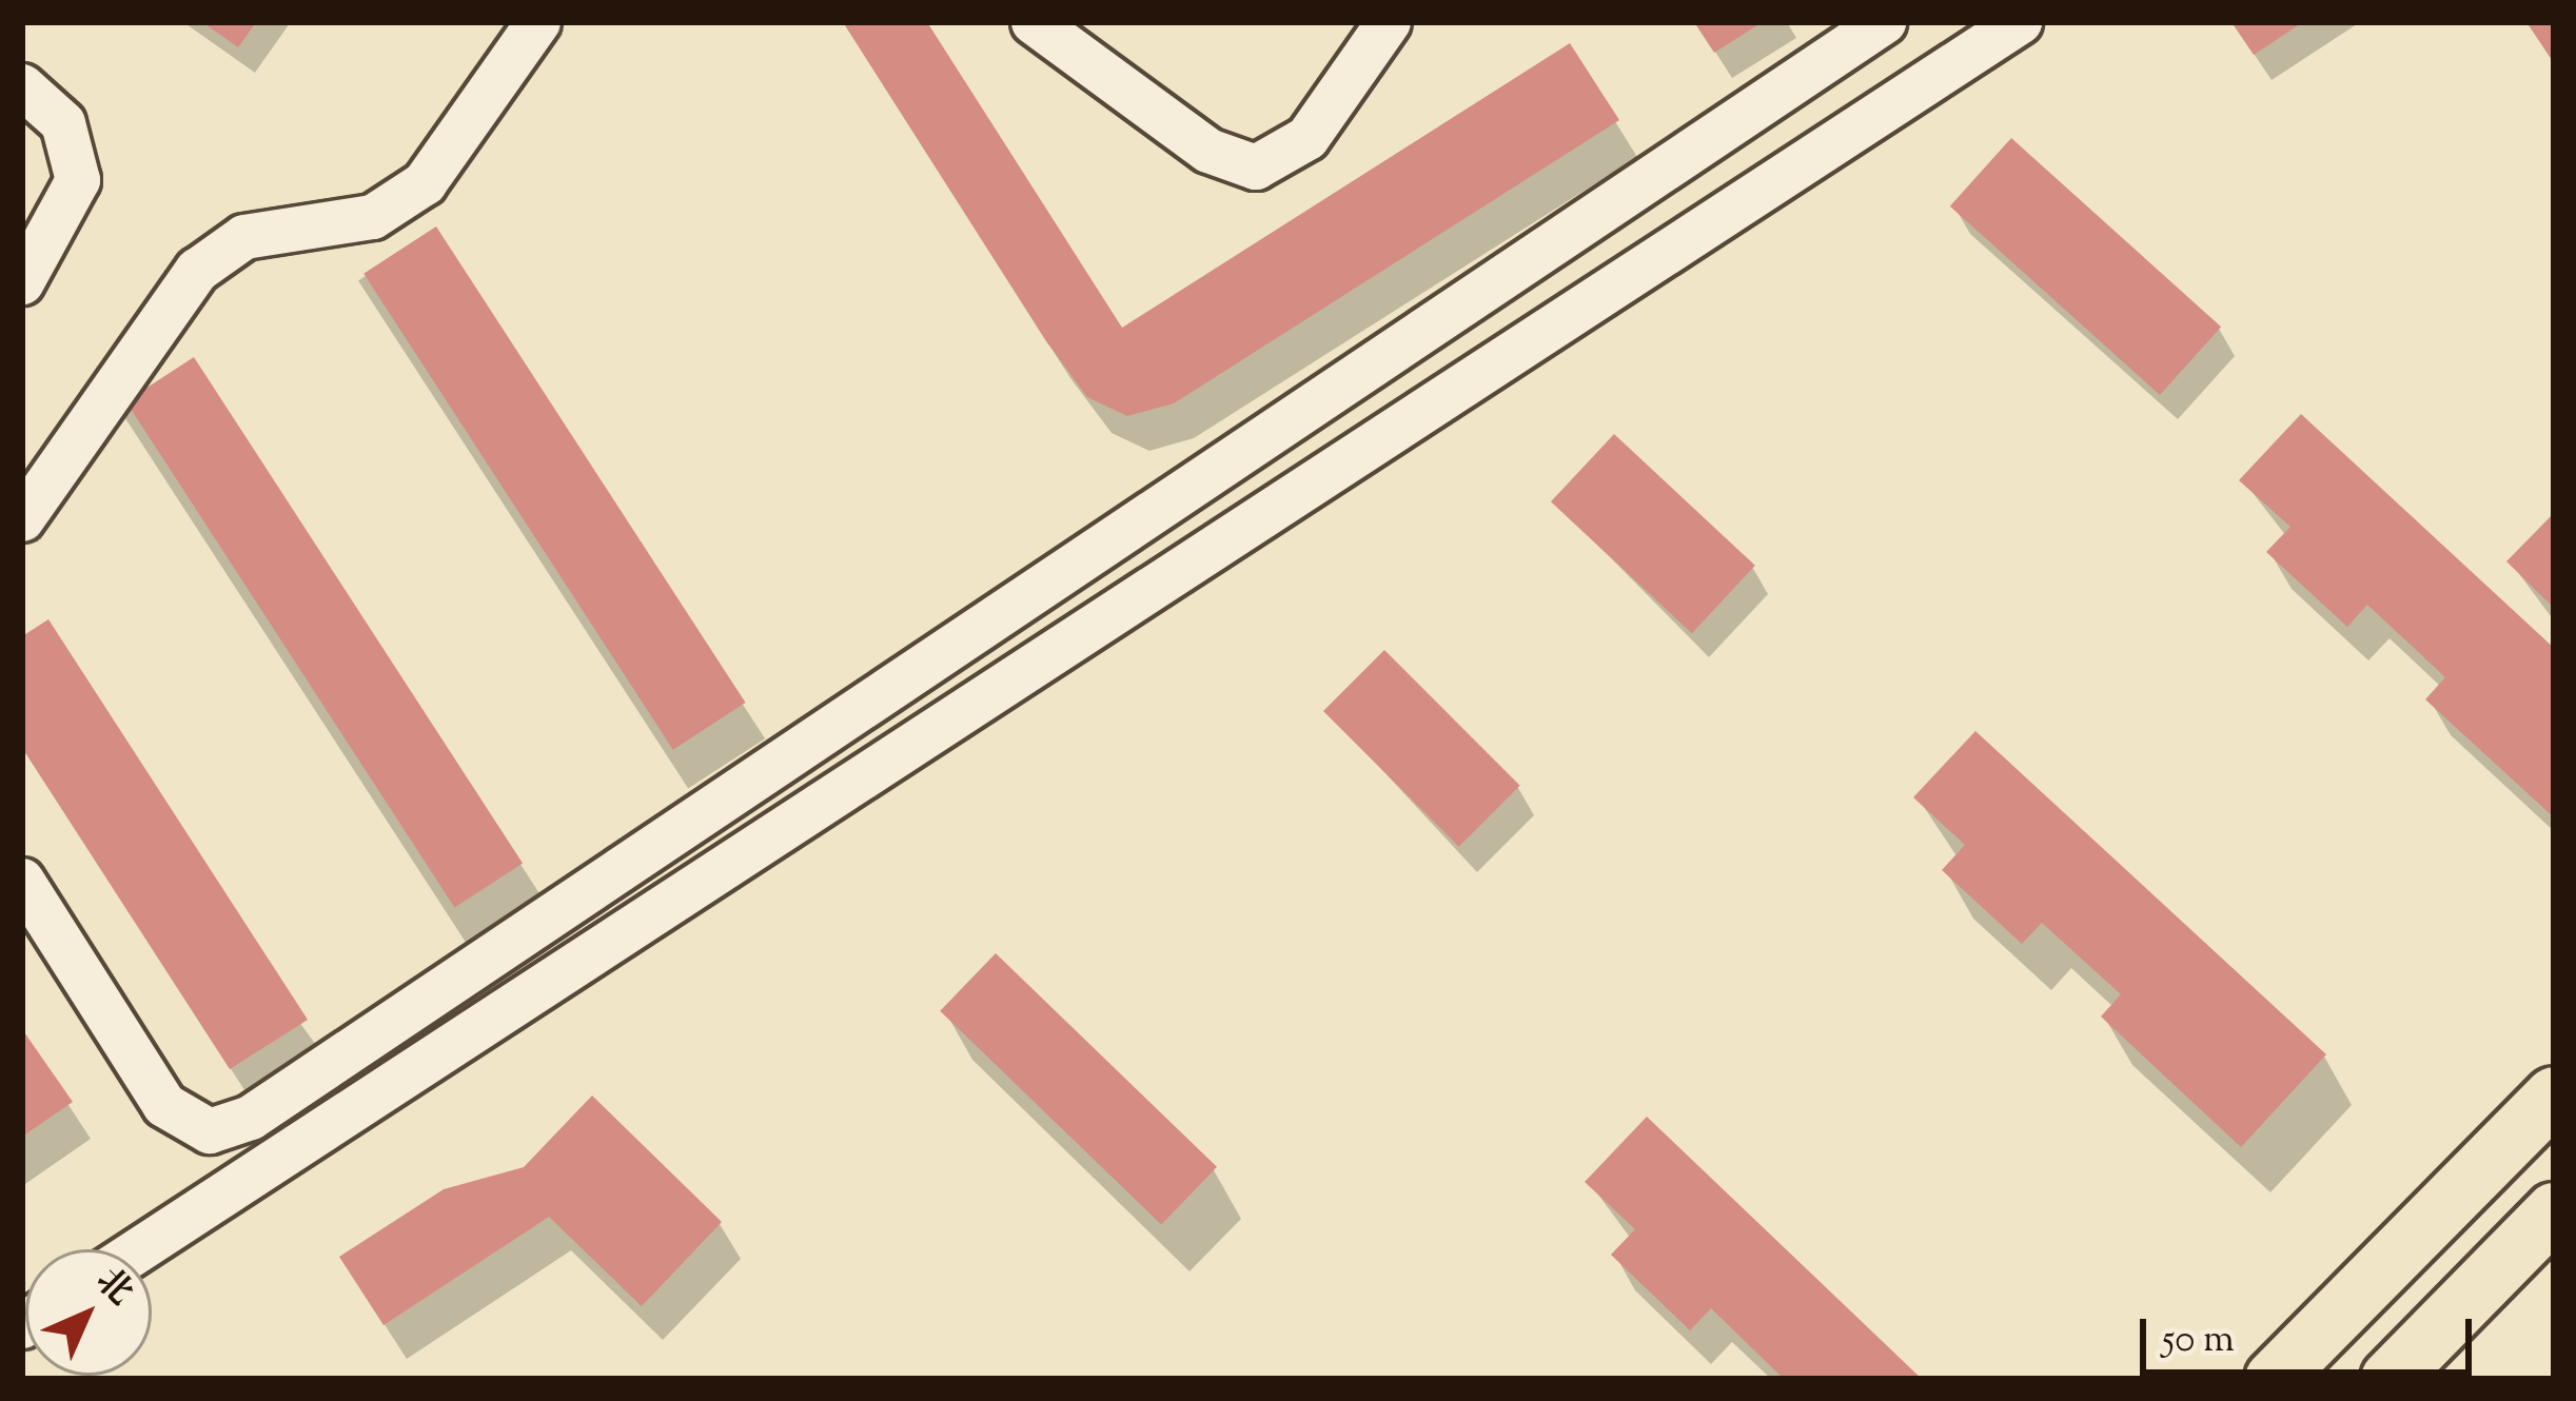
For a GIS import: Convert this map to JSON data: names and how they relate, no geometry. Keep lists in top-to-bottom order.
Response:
{
  "scale_bar": "50 m",
  "north": "top right"
}
